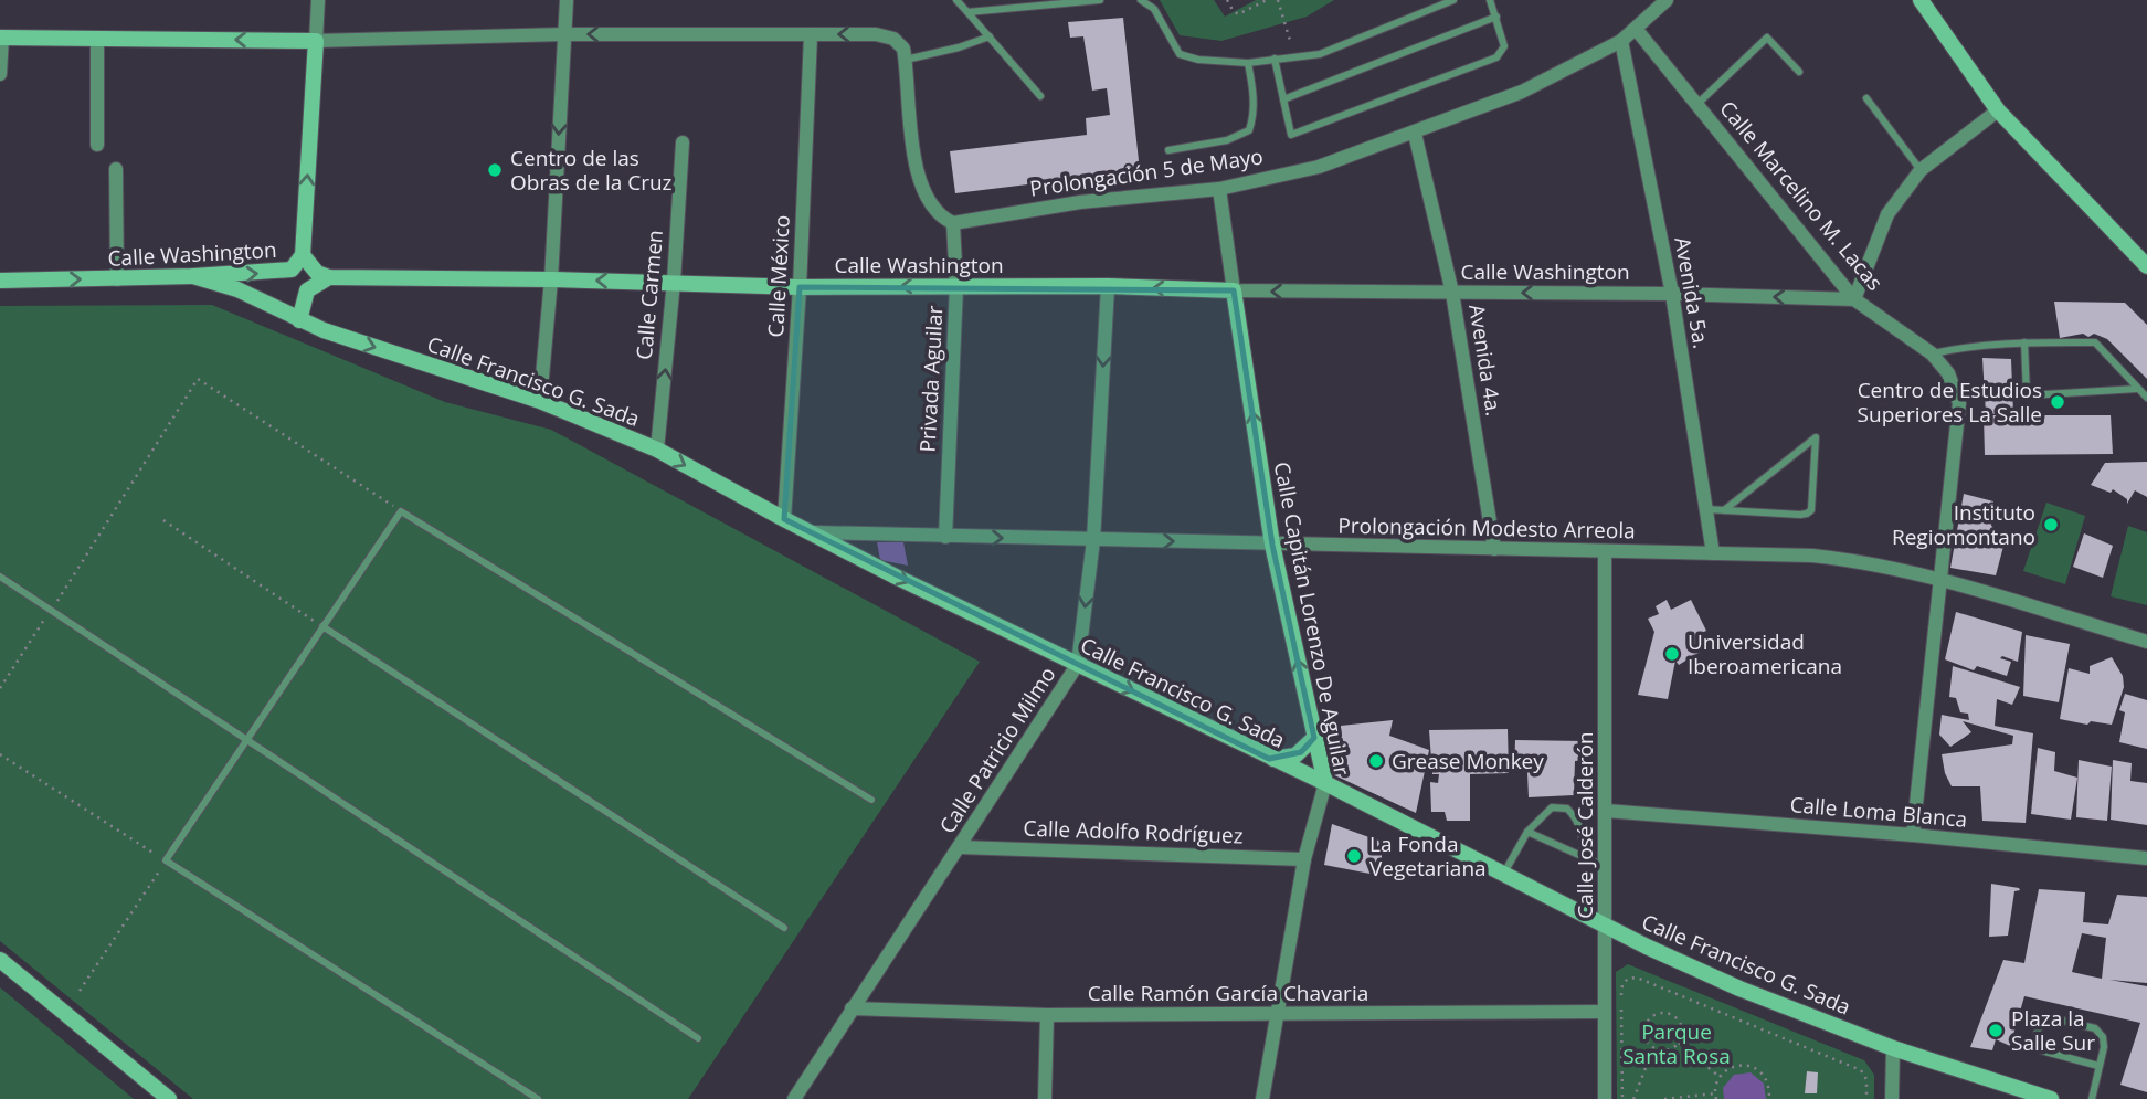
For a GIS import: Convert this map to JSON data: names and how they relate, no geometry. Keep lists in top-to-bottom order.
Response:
{
  "streets": {
    "street": [
      "Prolongación 5 de Mayo",
      "Calle Marcelino M. Lacas",
      "Calle Washington",
      "Calle México",
      "Avenida 5a.",
      "Calle Carmen",
      "Avenida 4a.",
      "Privada Aguilar",
      "Calle Francisco G. Sada",
      "Prolongación Modesto Arreola",
      "Calle Capitán Lorenzo De Aguilar",
      "Calle Patricio Milmo",
      "Calle Loma Blanca",
      "Calle José Calderón",
      "Calle Adolfo Rodríguez",
      "Calle Ramón García Chavaria"
    ]
  },
  "crossings": [
    ["Prolongación 5 de Mayo", "Calle Marcelino M. Lacas"],
    ["Prolongación 5 de Mayo", "Avenida 5a."],
    ["Prolongación 5 de Mayo", "Avenida 4a."],
    ["Prolongación 5 de Mayo", "Privada Aguilar"],
    ["Prolongación 5 de Mayo", "Calle Capitán Lorenzo De Aguilar"],
    ["Calle Marcelino M. Lacas", "Calle Washington"],
    ["Calle Marcelino M. Lacas", "Prolongación Modesto Arreola"],
    ["Calle Marcelino M. Lacas", "Calle Loma Blanca"],
    ["Calle Washington", "Calle México"],
    ["Calle Washington", "Avenida 5a."],
    ["Calle Washington", "Calle Carmen"],
    ["Calle Washington", "Avenida 4a."],
    ["Calle Washington", "Privada Aguilar"],
    ["Calle Washington", "Calle Francisco G. Sada"],
    ["Calle Washington", "Calle Capitán Lorenzo De Aguilar"],
    ["Calle Washington", "Calle Patricio Milmo"],
    ["Calle México", "Calle Francisco G. Sada"],
    ["Avenida 5a.", "Prolongación Modesto Arreola"],
    ["Calle Carmen", "Calle Francisco G. Sada"],
    ["Avenida 4a.", "Prolongación Modesto Arreola"],
    ["Privada Aguilar", "Prolongación Modesto Arreola"],
    ["Calle Francisco G. Sada", "Prolongación Modesto Arreola"],
    ["Calle Francisco G. Sada", "Calle Capitán Lorenzo De Aguilar"],
    ["Calle Francisco G. Sada", "Calle Patricio Milmo"],
    ["Calle Francisco G. Sada", "Calle José Calderón"],
    ["Prolongación Modesto Arreola", "Calle Capitán Lorenzo De Aguilar"],
    ["Prolongación Modesto Arreola", "Calle Patricio Milmo"],
    ["Prolongación Modesto Arreola", "Calle José Calderón"],
    ["Calle Capitán Lorenzo De Aguilar", "Calle Adolfo Rodríguez"],
    ["Calle Capitán Lorenzo De Aguilar", "Calle Ramón García Chavaria"],
    ["Calle Patricio Milmo", "Calle Adolfo Rodríguez"],
    ["Calle Patricio Milmo", "Calle Ramón García Chavaria"],
    ["Calle Loma Blanca", "Calle José Calderón"],
    ["Calle José Calderón", "Calle Ramón García Chavaria"]
  ],
  "one_way": [
    "Calle Carmen",
    "Calle Francisco G. Sada",
    "Calle Capitán Lorenzo De Aguilar",
    "Calle Patricio Milmo"
  ],
  "parks": ["Parque Santa Rosa"],
  "places": [
    "Centro de las Obras de la Cruz",
    "Centro de Estudios Superiores La Salle",
    "Instituto Regiomontano",
    "Universidad Iberoamericana",
    "Grease Monkey",
    "La Fonda Vegetariana",
    "Plaza la Salle Sur"
  ]
}
